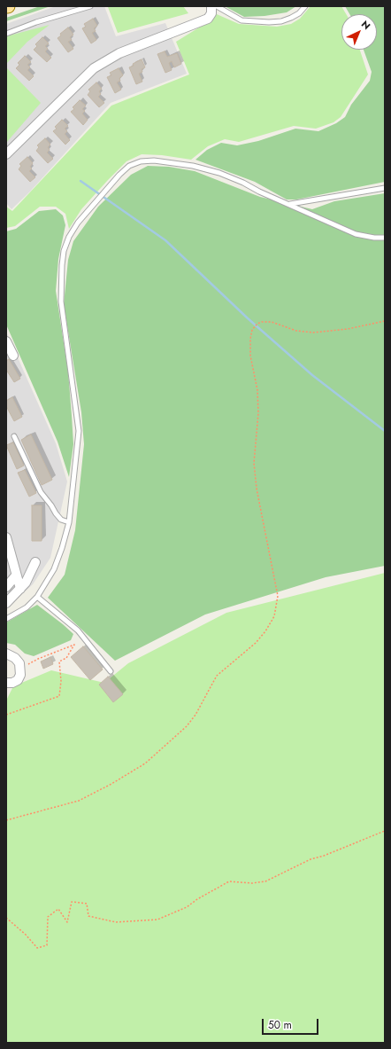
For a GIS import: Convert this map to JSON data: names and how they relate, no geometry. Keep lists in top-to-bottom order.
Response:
{
  "scale_bar": "50 m",
  "north": "top right"
}
